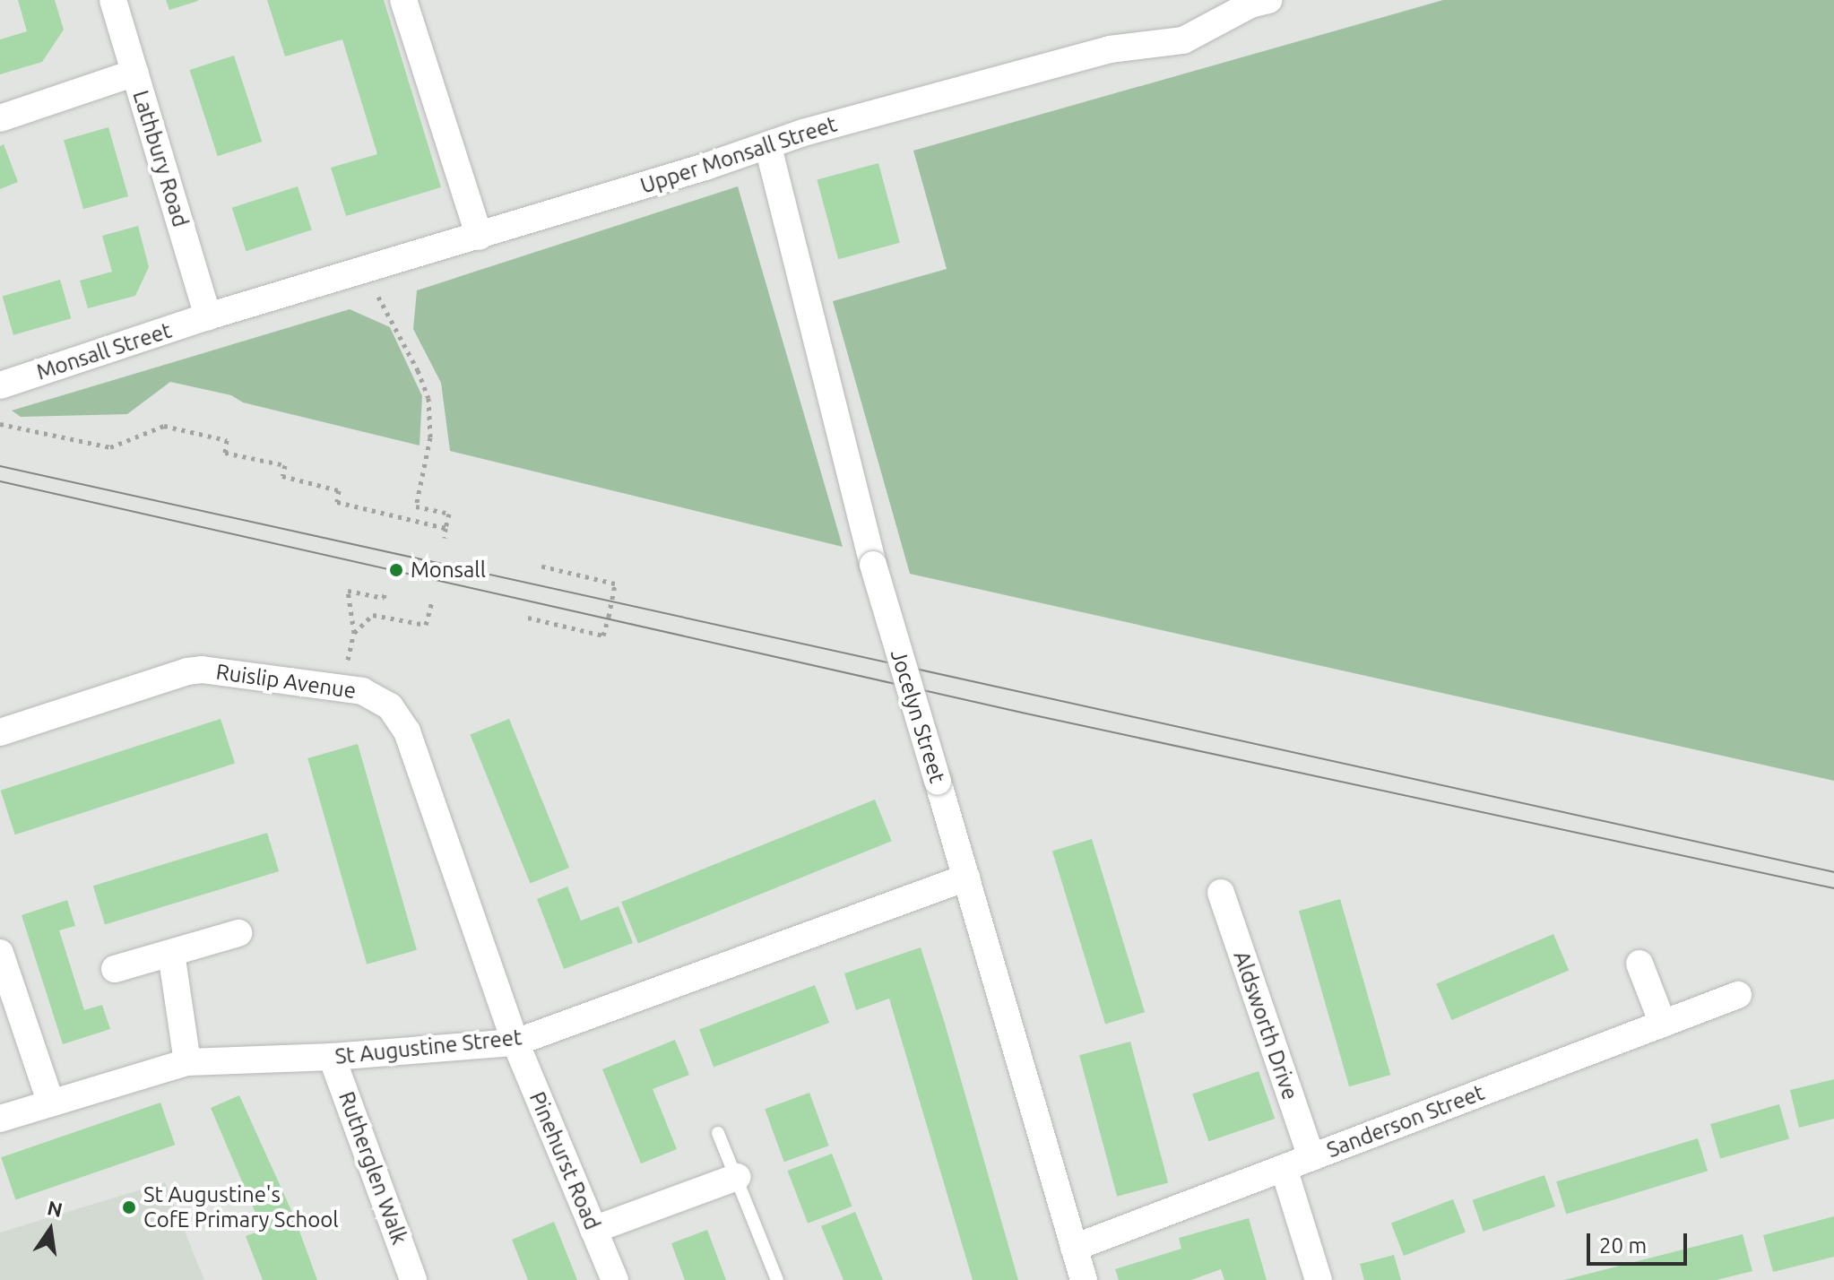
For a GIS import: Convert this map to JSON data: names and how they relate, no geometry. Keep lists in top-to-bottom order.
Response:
{
  "streets": {
    "street": [
      "Upper Monsall Street",
      "Lathbury Road",
      "Monsall Street",
      "Ruislip Avenue",
      "Jocelyn Street",
      "Aldsworth Drive",
      "St Augustine Street",
      "Sanderson Street",
      "Pinehurst Road",
      "Rutherglen Walk"
    ]
  },
  "crossings": [
    ["Upper Monsall Street", "Lathbury Road"],
    ["Upper Monsall Street", "Monsall Street"],
    ["Upper Monsall Street", "Jocelyn Street"],
    ["Lathbury Road", "Monsall Street"],
    ["Ruislip Avenue", "St Augustine Street"],
    ["Ruislip Avenue", "Pinehurst Road"],
    ["Jocelyn Street", "St Augustine Street"],
    ["Jocelyn Street", "Sanderson Street"],
    ["Aldsworth Drive", "Sanderson Street"],
    ["St Augustine Street", "Pinehurst Road"],
    ["St Augustine Street", "Rutherglen Walk"]
  ],
  "places": ["Monsall", "St Augustine's CofE Primary School"],
  "scale_bar": "20 m",
  "north": "top"
}
